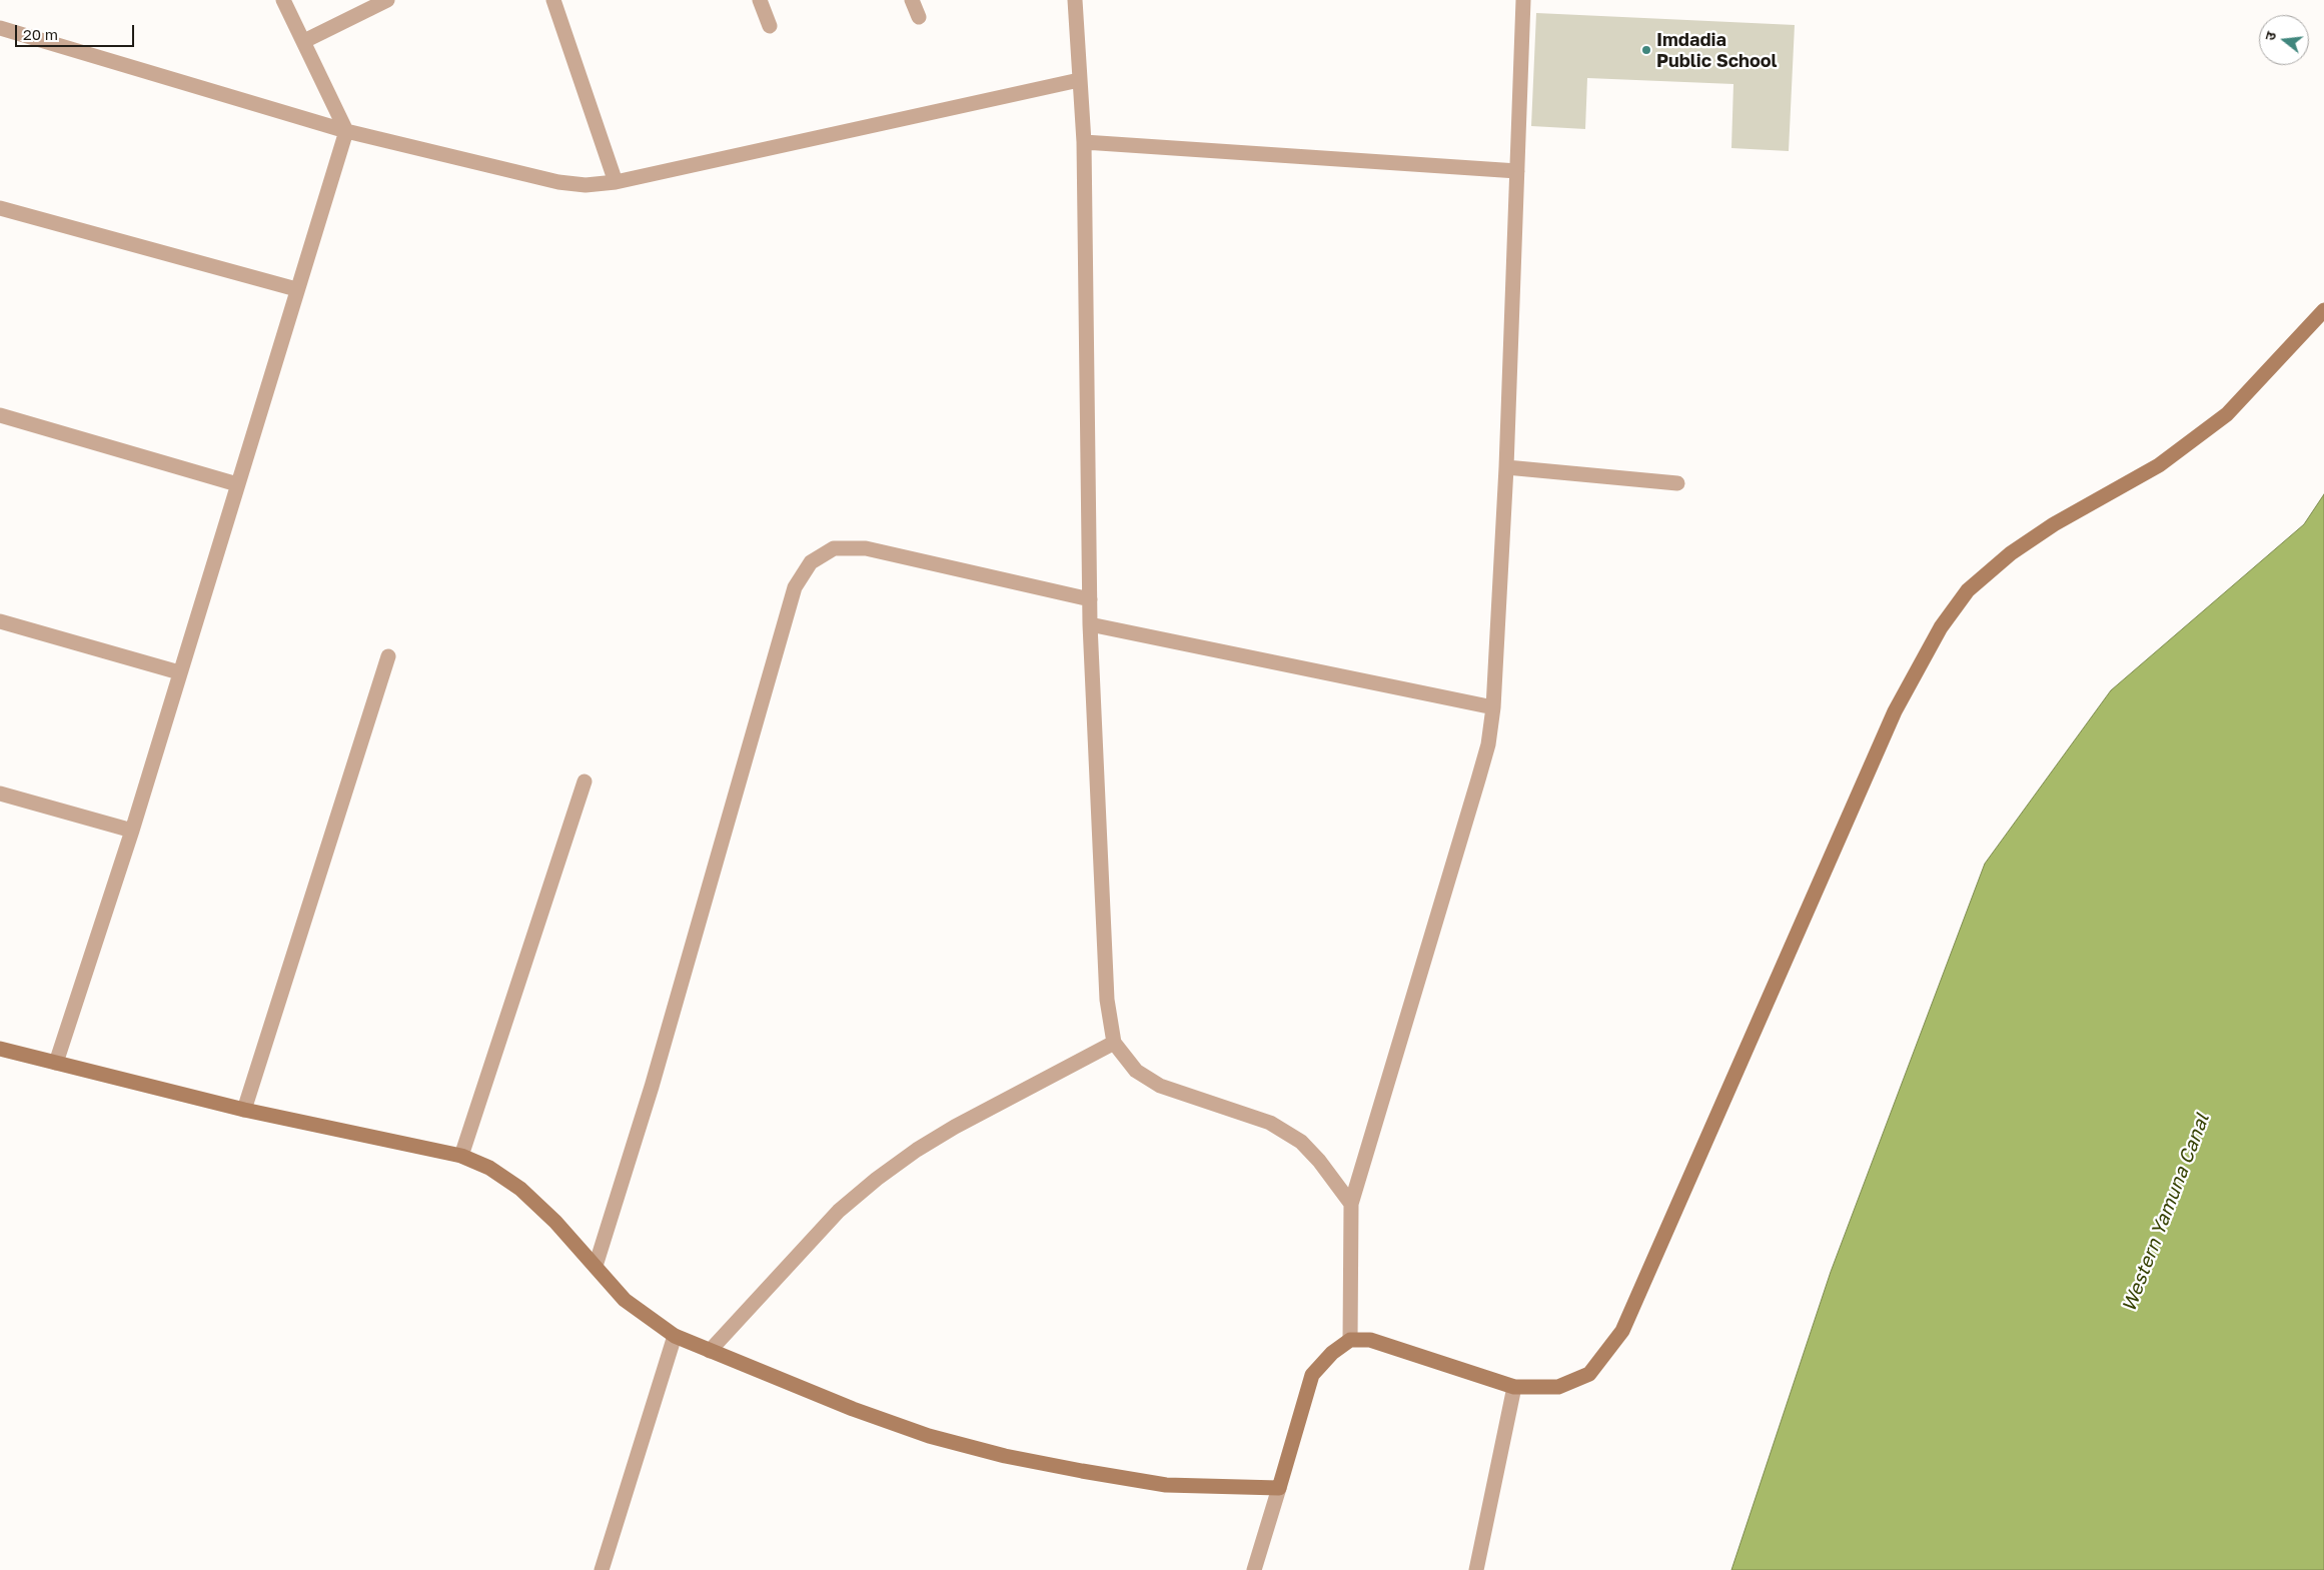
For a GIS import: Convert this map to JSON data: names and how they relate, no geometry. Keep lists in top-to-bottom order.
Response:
{
  "water": ["Western Yamuna Canal"],
  "places": ["Imdadia Public School"],
  "scale_bar": "20 m",
  "north": "left"
}
